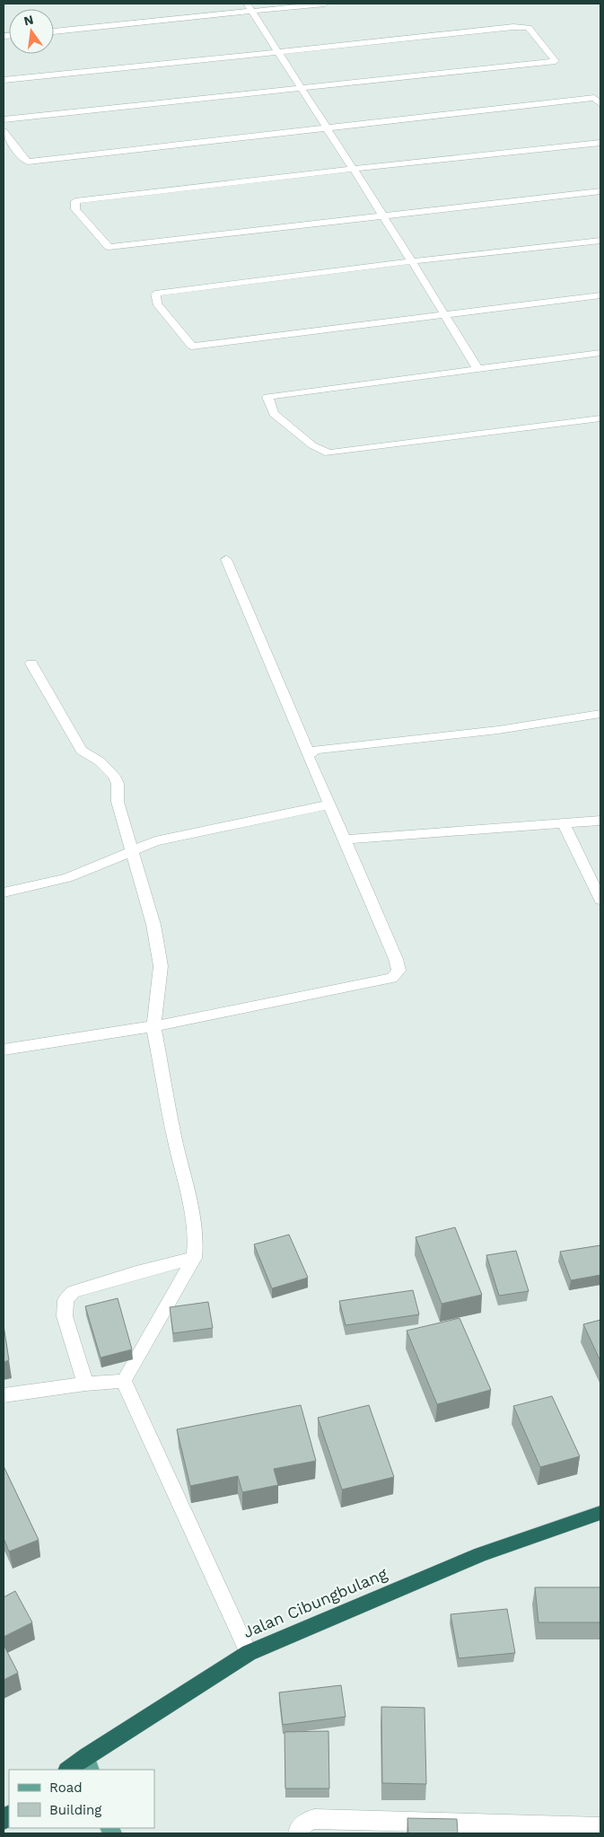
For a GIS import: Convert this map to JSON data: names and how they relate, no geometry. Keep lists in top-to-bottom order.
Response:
{
  "streets": {
    "highway": ["Jalan Cibungbulang"]
  },
  "legend": ["Road", "Building"],
  "north": "top"
}
